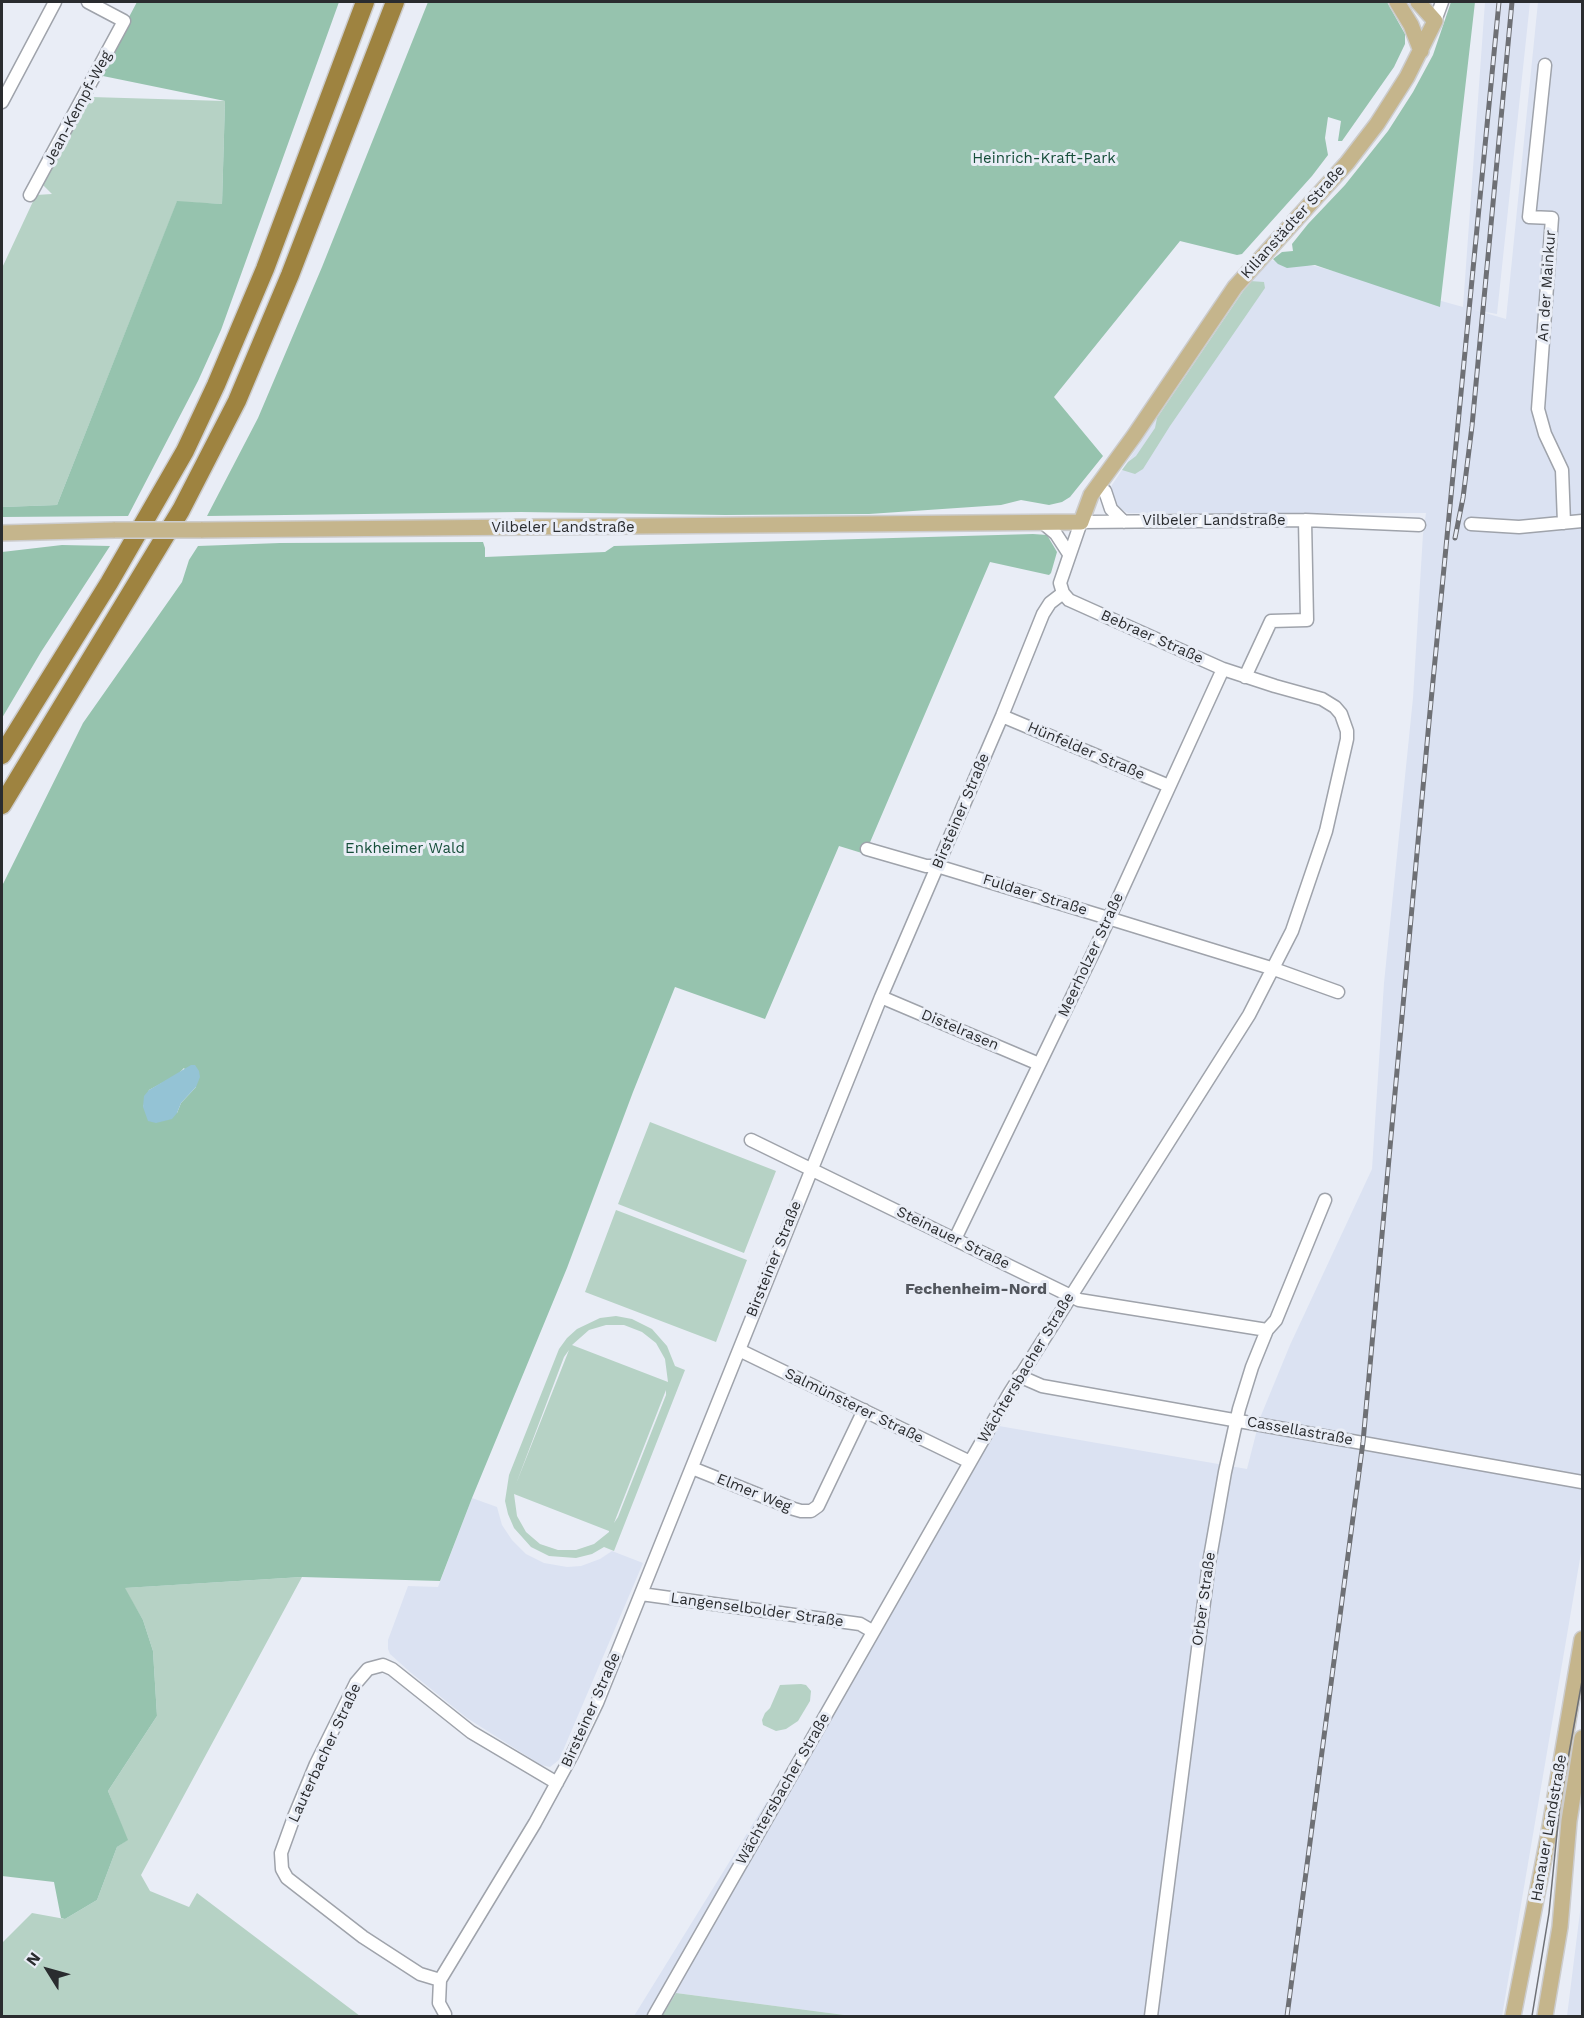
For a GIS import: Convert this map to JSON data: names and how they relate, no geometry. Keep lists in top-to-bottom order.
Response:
{
  "streets": {
    "main road": ["Kilianstädter Straße", "Vilbeler Landstraße", "Hanauer Landstraße"],
    "street": [
      "Jean-Kempf-Weg",
      "An der Mainkur",
      "Bebraer Straße",
      "Hünfelder Straße",
      "Birsteiner Straße",
      "Fuldaer Straße",
      "Meerholzer Straße",
      "Distelrasen",
      "Steinauer Straße",
      "Wächtersbacher Straße",
      "Salmünsterer Straße",
      "Cassellastraße",
      "Elmer Weg",
      "Orber Straße",
      "Langenselbolder Straße",
      "Lauterbacher Straße"
    ]
  },
  "crossings": [
    ["Kilianstädter Straße", "Vilbeler Landstraße"],
    ["Vilbeler Landstraße", "Bebraer Straße"],
    ["Bebraer Straße", "Birsteiner Straße"],
    ["Bebraer Straße", "Meerholzer Straße"],
    ["Bebraer Straße", "Wächtersbacher Straße"],
    ["Hünfelder Straße", "Birsteiner Straße"],
    ["Hünfelder Straße", "Meerholzer Straße"],
    ["Birsteiner Straße", "Fuldaer Straße"],
    ["Birsteiner Straße", "Distelrasen"],
    ["Birsteiner Straße", "Steinauer Straße"],
    ["Birsteiner Straße", "Salmünsterer Straße"],
    ["Birsteiner Straße", "Elmer Weg"],
    ["Birsteiner Straße", "Langenselbolder Straße"],
    ["Birsteiner Straße", "Lauterbacher Straße"],
    ["Fuldaer Straße", "Meerholzer Straße"],
    ["Fuldaer Straße", "Wächtersbacher Straße"],
    ["Meerholzer Straße", "Distelrasen"],
    ["Meerholzer Straße", "Steinauer Straße"],
    ["Steinauer Straße", "Wächtersbacher Straße"],
    ["Steinauer Straße", "Orber Straße"],
    ["Wächtersbacher Straße", "Salmünsterer Straße"],
    ["Wächtersbacher Straße", "Cassellastraße"],
    ["Wächtersbacher Straße", "Langenselbolder Straße"],
    ["Salmünsterer Straße", "Elmer Weg"],
    ["Cassellastraße", "Orber Straße"]
  ],
  "districts": ["Fechenheim-Nord"],
  "parks": ["Heinrich-Kraft-Park", "Enkheimer Wald"],
  "north": "top left"
}
